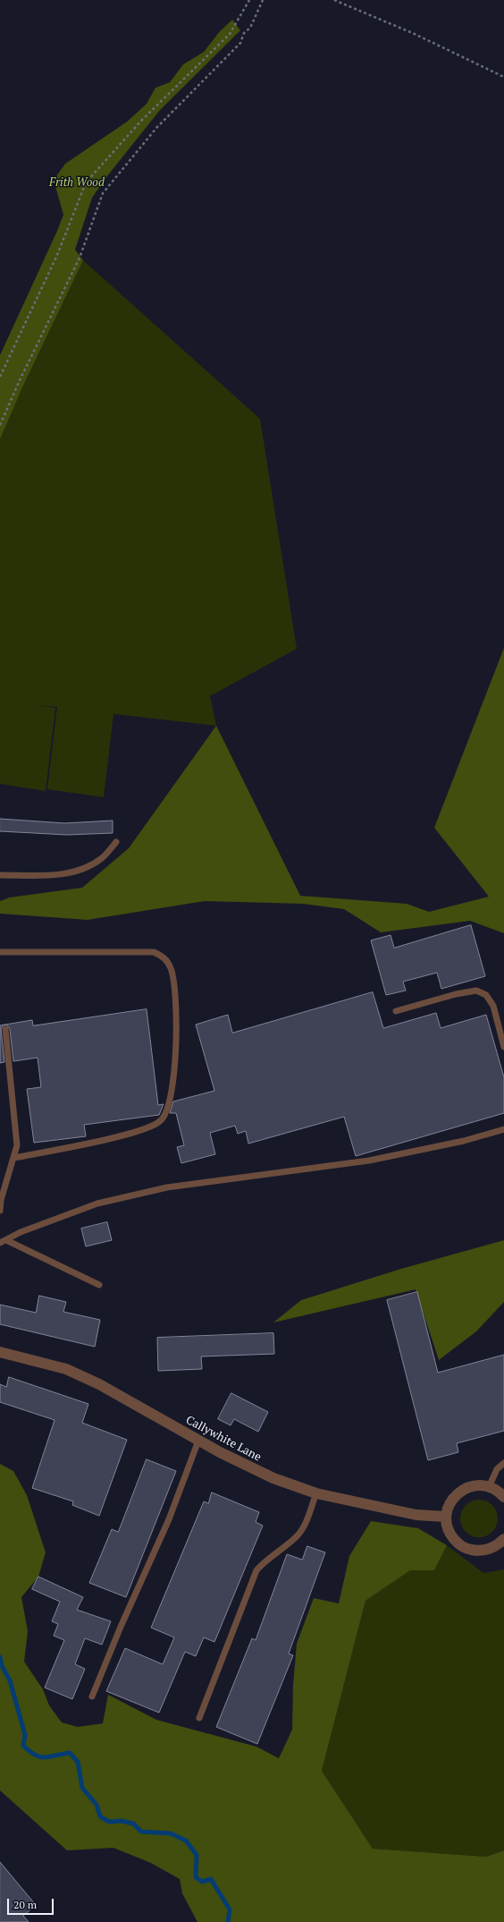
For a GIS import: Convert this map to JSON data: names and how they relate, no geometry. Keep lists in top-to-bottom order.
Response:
{
  "streets": {
    "street": ["Callywhite Lane"]
  },
  "parks": ["Frith Wood"],
  "scale_bar": "20 m"
}
